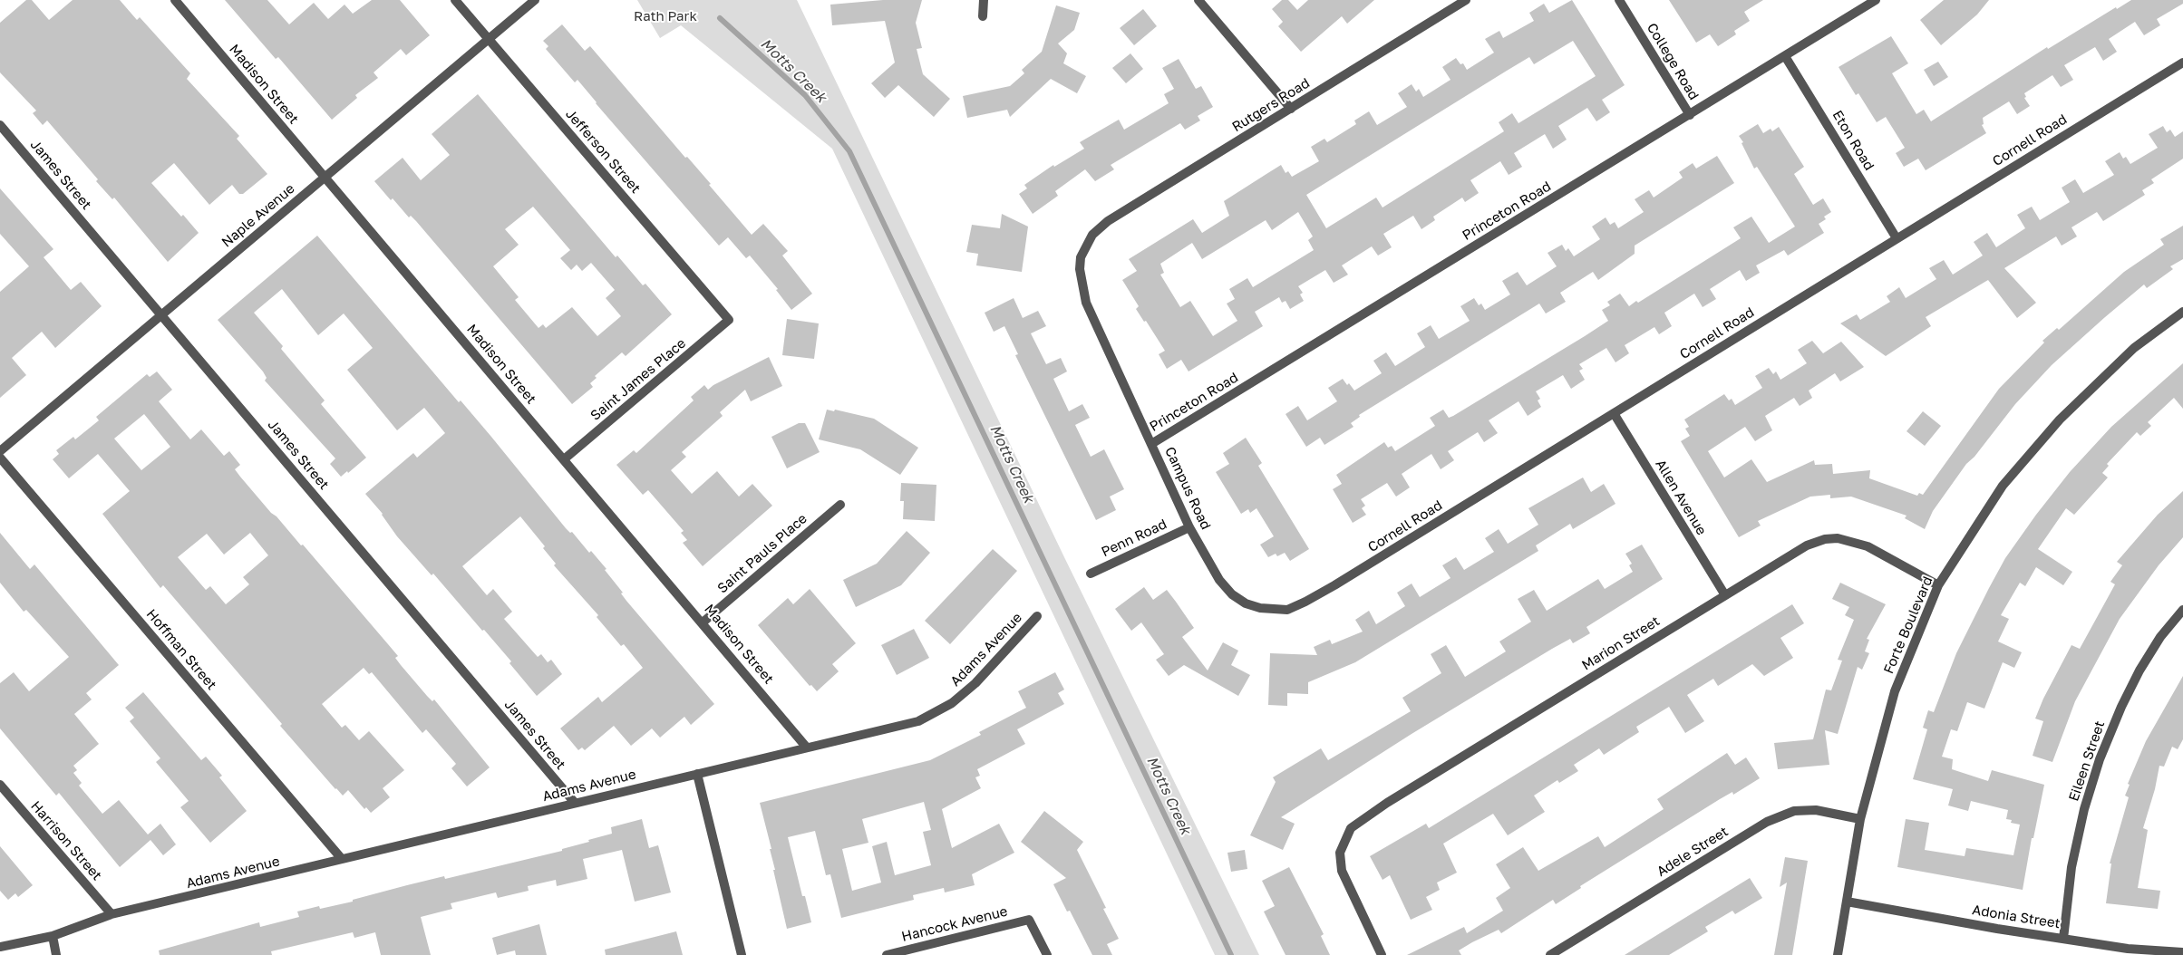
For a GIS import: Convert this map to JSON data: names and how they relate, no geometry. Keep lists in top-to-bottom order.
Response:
{
  "streets": {
    "street": [
      "College Road",
      "Madison Street",
      "Rutgers Road",
      "Eton Road",
      "Cornell Road",
      "Jefferson Street",
      "James Street",
      "Princeton Road",
      "Naple Avenue",
      "Saint James Place",
      "Campus Road",
      "Allen Avenue",
      "Penn Road",
      "Saint Pauls Place",
      "Forte Boulevard",
      "Marion Street",
      "Hoffman Street",
      "Adams Avenue",
      "Eileen Street",
      "Harrison Street",
      "Adele Street",
      "Adonia Street",
      "Hancock Avenue"
    ]
  },
  "crossings": [
    ["College Road", "Princeton Road"],
    ["Madison Street", "Naple Avenue"],
    ["Madison Street", "Saint James Place"],
    ["Madison Street", "Saint Pauls Place"],
    ["Madison Street", "Adams Avenue"],
    ["Rutgers Road", "Campus Road"],
    ["Eton Road", "Cornell Road"],
    ["Eton Road", "Princeton Road"],
    ["Cornell Road", "Campus Road"],
    ["Cornell Road", "Allen Avenue"],
    ["Jefferson Street", "Naple Avenue"],
    ["Jefferson Street", "Saint James Place"],
    ["James Street", "Naple Avenue"],
    ["James Street", "Adams Avenue"],
    ["Princeton Road", "Campus Road"],
    ["Campus Road", "Penn Road"],
    ["Allen Avenue", "Marion Street"],
    ["Forte Boulevard", "Marion Street"],
    ["Forte Boulevard", "Adele Street"],
    ["Forte Boulevard", "Adonia Street"],
    ["Hoffman Street", "Adams Avenue"],
    ["Adams Avenue", "Harrison Street"],
    ["Eileen Street", "Adonia Street"]
  ],
  "water": ["Motts Creek"],
  "parks": ["Rath Park"]
}
